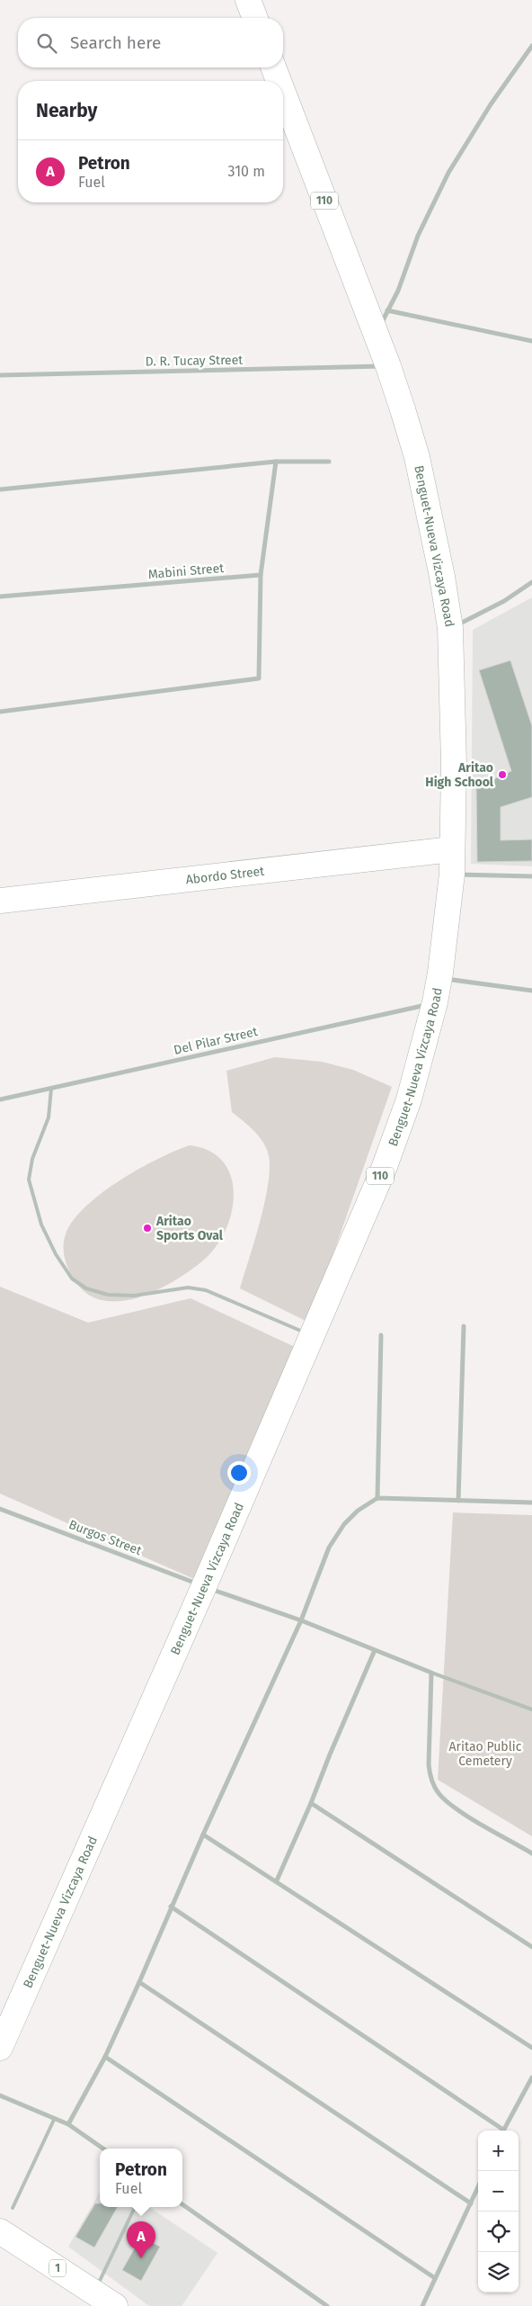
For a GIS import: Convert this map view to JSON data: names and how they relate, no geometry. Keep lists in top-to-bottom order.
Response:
{
  "streets": {
    "main road": [
      "110",
      "Benguet-Nueva Vizcaya Road",
      "Abordo Street",
      "1"
    ],
    "street": [
      "D. R. Tucay Street",
      "Mabini Street",
      "Del Pilar Street",
      "Burgos Street"
    ]
  },
  "crossings": [
    ["D. R. Tucay Street", "Benguet-Nueva Vizcaya Road"],
    ["Benguet-Nueva Vizcaya Road", "Abordo Street"],
    ["Benguet-Nueva Vizcaya Road", "Del Pilar Street"],
    ["Benguet-Nueva Vizcaya Road", "Burgos Street"]
  ],
  "parks": ["Aritao Public Cemetery"],
  "places": ["Aritao High School", "Aritao Sports Oval"],
  "page": {
    "search": "Search here",
    "heading": "Nearby",
    "list": [
      {
        "mark": "A",
        "name": "Petron",
        "note": "Fuel",
        "value": "310 m"
      }
    ],
    "map_buttons": ["+", "−"],
    "popup": ["Petron", "Fuel"],
    "pins": "A"
  }
}
